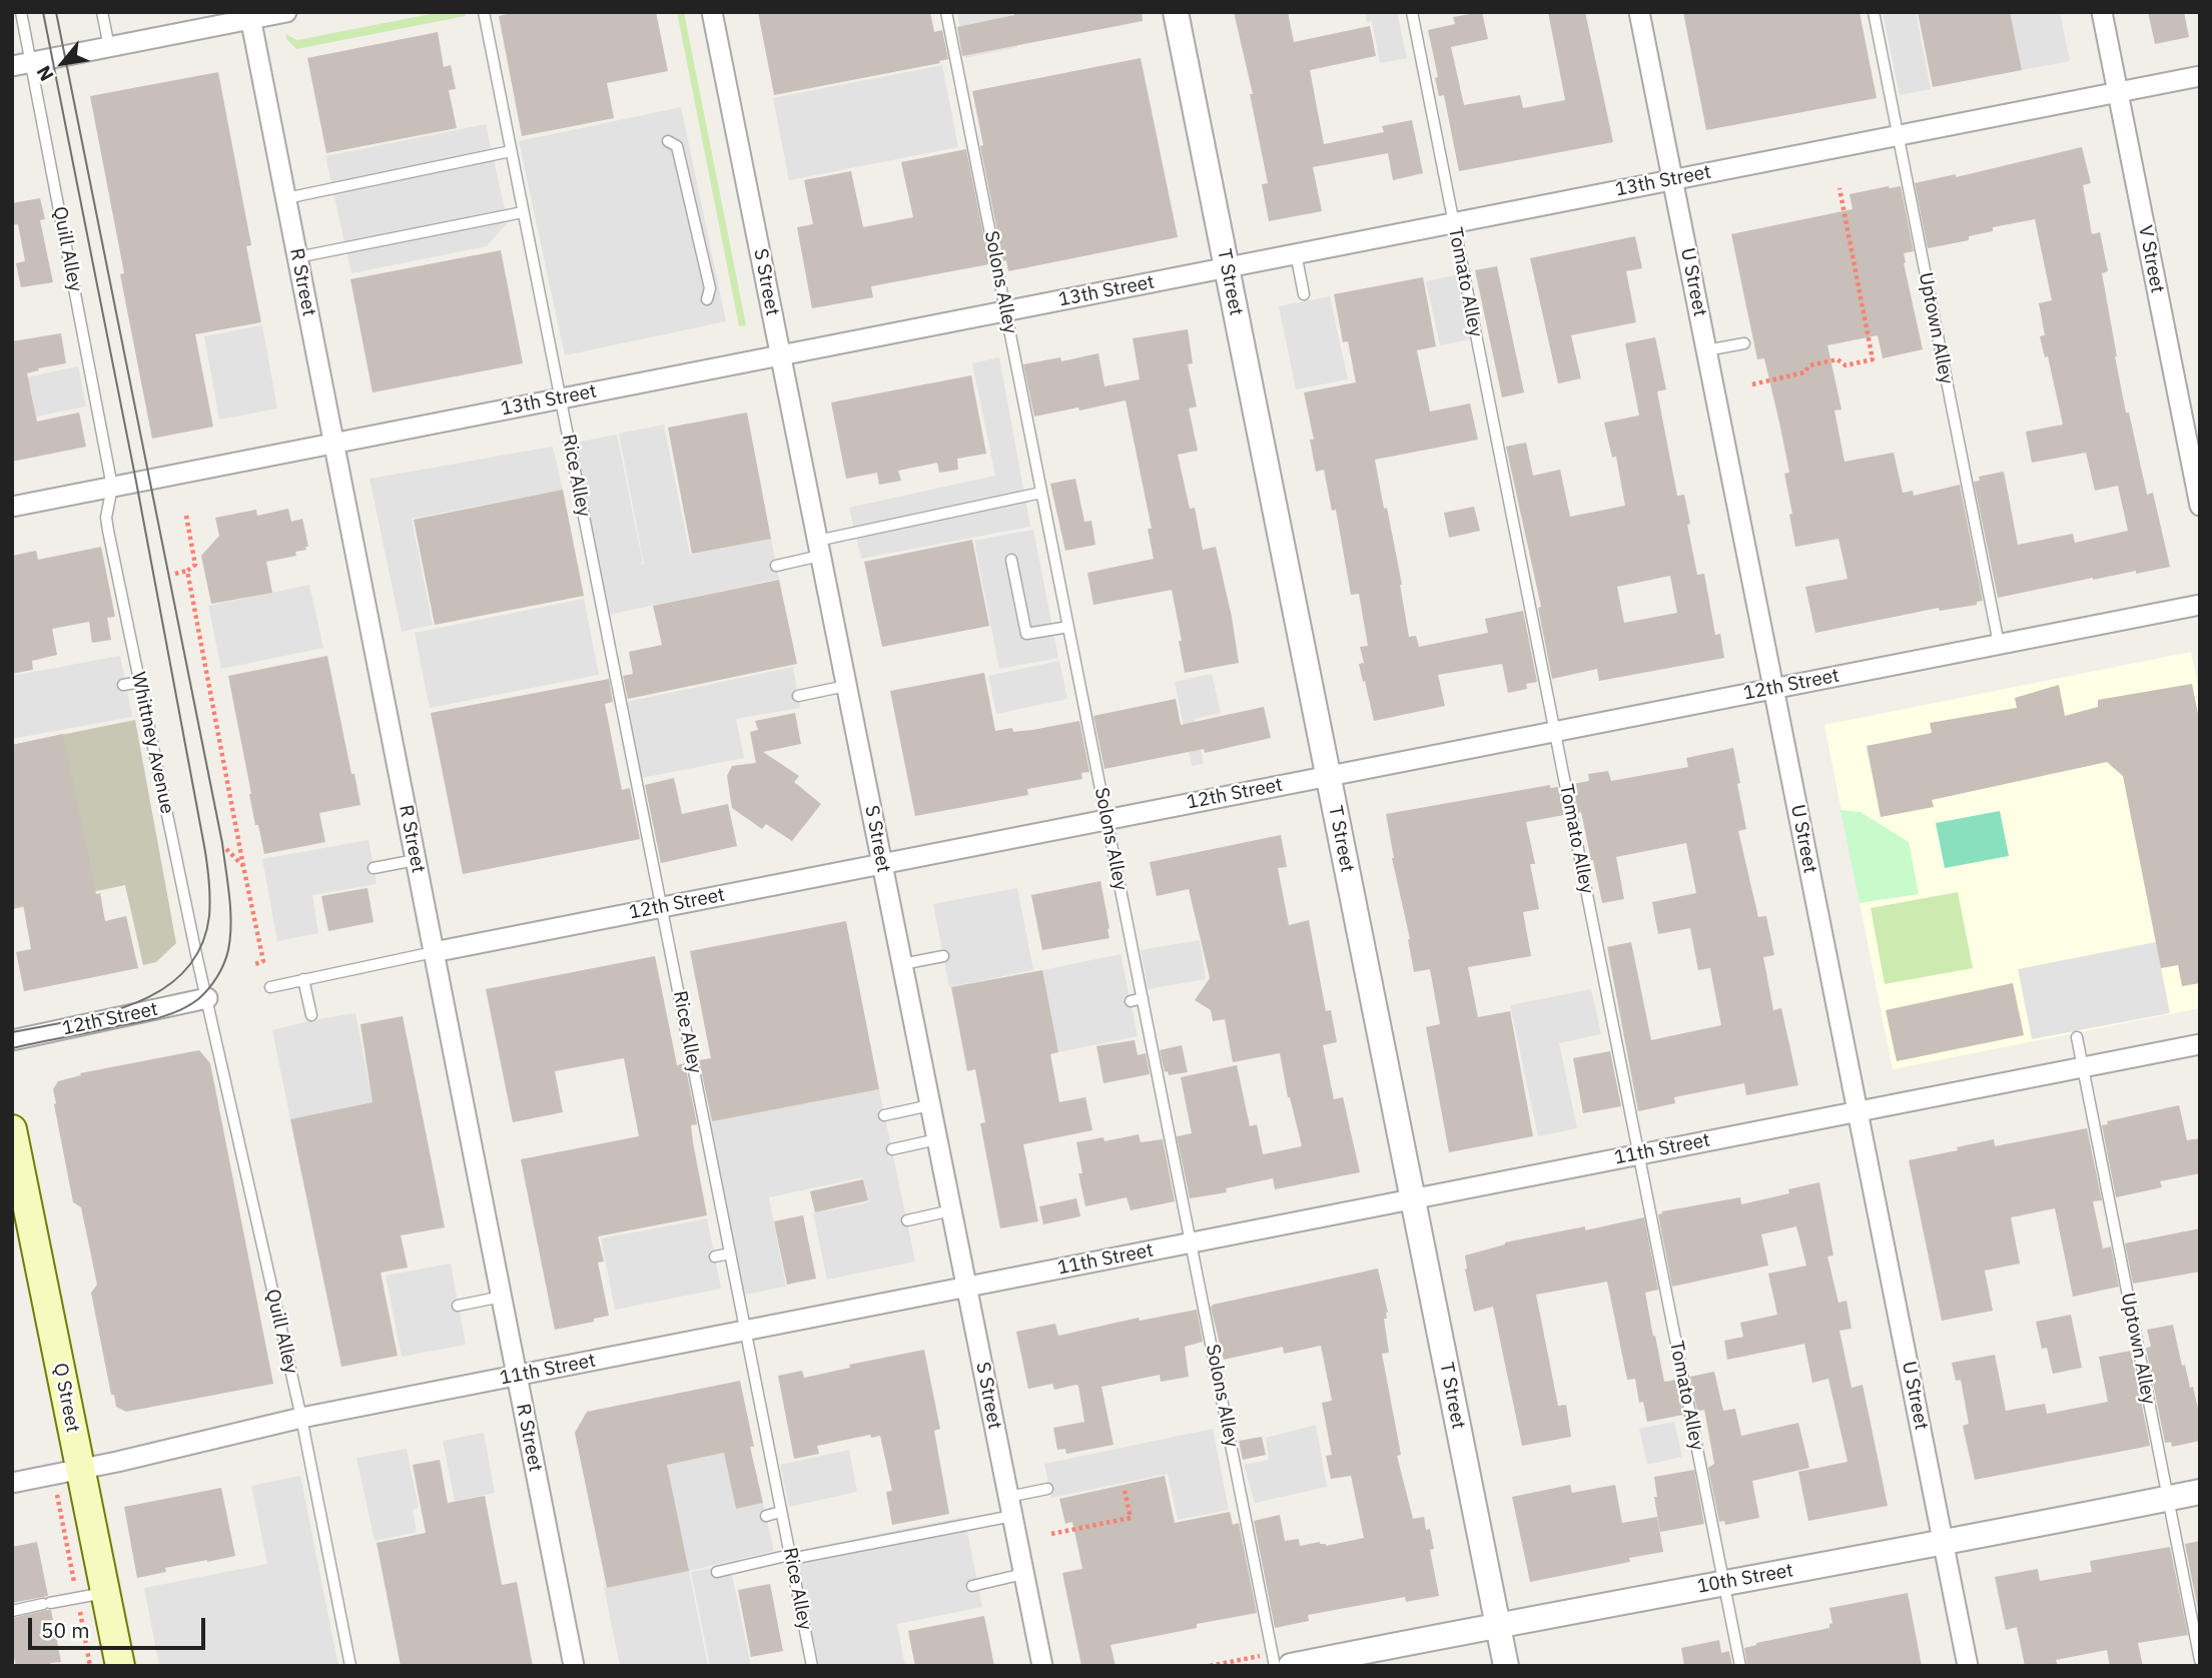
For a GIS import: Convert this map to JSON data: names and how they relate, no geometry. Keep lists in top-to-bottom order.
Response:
{
  "streets": {
    "main road": ["Q Street"],
    "street": [
      "13th Street",
      "V Street",
      "R Street",
      "S Street",
      "T Street",
      "U Street",
      "12th Street",
      "11th Street",
      "10th Street"
    ],
    "lane": [
      "Quill Alley",
      "Solons Alley",
      "Tomato Alley",
      "Uptown Alley",
      "Rice Alley",
      "Whittney Avenue"
    ]
  },
  "crossings": [
    ["13th Street", "Quill Alley"],
    ["13th Street", "V Street"],
    ["13th Street", "R Street"],
    ["13th Street", "S Street"],
    ["13th Street", "Solons Alley"],
    ["13th Street", "T Street"],
    ["13th Street", "Tomato Alley"],
    ["13th Street", "U Street"],
    ["13th Street", "Uptown Alley"],
    ["13th Street", "Rice Alley"],
    ["13th Street", "Whittney Avenue"],
    ["Quill Alley", "12th Street"],
    ["Quill Alley", "Whittney Avenue"],
    ["Quill Alley", "11th Street"],
    ["R Street", "12th Street"],
    ["R Street", "11th Street"],
    ["S Street", "12th Street"],
    ["S Street", "11th Street"],
    ["Solons Alley", "12th Street"],
    ["Solons Alley", "11th Street"],
    ["T Street", "12th Street"],
    ["T Street", "11th Street"],
    ["T Street", "10th Street"],
    ["Tomato Alley", "12th Street"],
    ["Tomato Alley", "11th Street"],
    ["Tomato Alley", "10th Street"],
    ["U Street", "12th Street"],
    ["U Street", "11th Street"],
    ["U Street", "10th Street"],
    ["Uptown Alley", "12th Street"],
    ["Uptown Alley", "11th Street"],
    ["Uptown Alley", "10th Street"],
    ["Rice Alley", "12th Street"],
    ["Rice Alley", "11th Street"],
    ["12th Street", "Whittney Avenue"],
    ["11th Street", "Q Street"]
  ],
  "scale_bar": "50 m",
  "north": "bottom left"
}
